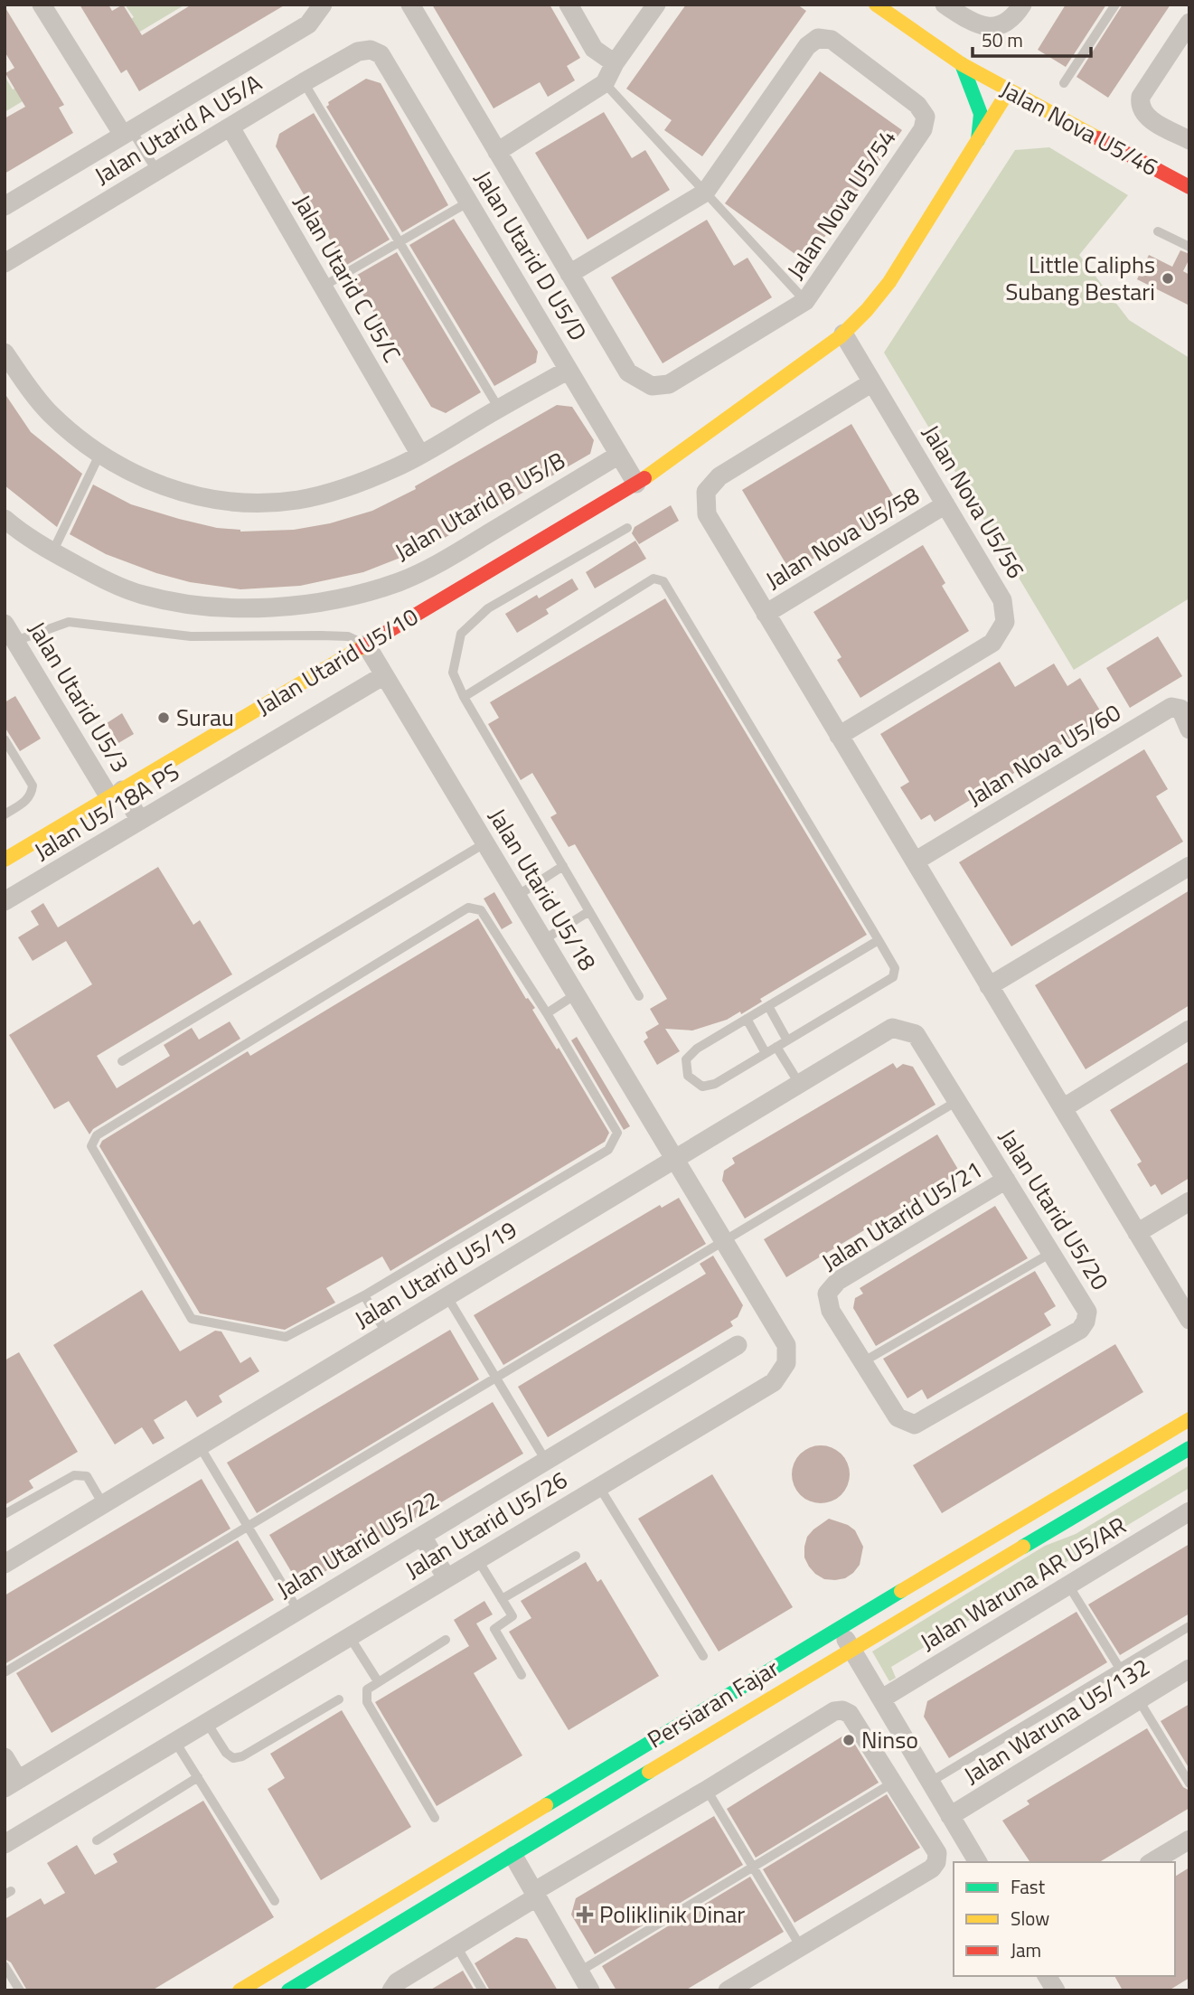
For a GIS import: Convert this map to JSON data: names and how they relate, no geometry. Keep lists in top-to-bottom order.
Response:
{
  "streets": {
    "main road": ["Jalan Nova U5/46", "Jalan Utarid U5/10", "Persiaran Fajar"],
    "street": [
      "Jalan Utarid A U5/A",
      "Jalan Nova U5/54",
      "Jalan Utarid D U5/D",
      "Jalan Utarid C U5/C",
      "Jalan Nova U5/56",
      "Jalan Utarid B U5/B",
      "Jalan Nova U5/58",
      "Jalan Utarid U5/3",
      "Jalan Nova U5/60",
      "Jalan U5/18A PS",
      "Jalan Utarid U5/18",
      "Jalan Utarid U5/20",
      "Jalan Utarid U5/21",
      "Jalan Utarid U5/19",
      "Jalan Utarid U5/26",
      "Jalan Utarid U5/22",
      "Jalan Waruna AR U5/AR",
      "Jalan Waruna U5/132"
    ]
  },
  "crossings": [
    ["Jalan Nova U5/46", "Jalan Utarid U5/10"],
    ["Jalan Utarid A U5/A", "Jalan Utarid D U5/D"],
    ["Jalan Utarid A U5/A", "Jalan Utarid C U5/C"],
    ["Jalan Utarid D U5/D", "Jalan Utarid B U5/B"],
    ["Jalan Utarid D U5/D", "Jalan Utarid U5/10"],
    ["Jalan Nova U5/56", "Jalan Nova U5/58"],
    ["Jalan Nova U5/56", "Jalan Utarid U5/10"],
    ["Jalan Utarid U5/10", "Jalan Utarid U5/3"],
    ["Jalan Utarid U5/10", "Jalan Utarid U5/18"],
    ["Jalan Utarid U5/3", "Jalan U5/18A PS"],
    ["Jalan U5/18A PS", "Jalan Utarid U5/18"],
    ["Jalan Utarid U5/18", "Jalan Utarid U5/19"],
    ["Jalan Utarid U5/18", "Jalan Utarid U5/26"],
    ["Jalan Utarid U5/20", "Jalan Utarid U5/21"],
    ["Jalan Utarid U5/20", "Jalan Utarid U5/19"],
    ["Jalan Utarid U5/19", "Jalan Utarid U5/26"]
  ],
  "places": {
    "other": ["Little Caliphs Subang Bestari", "Surau", "Ninso"],
    "health": ["Poliklinik Dinar"]
  },
  "legend": ["Fast", "Slow", "Jam"],
  "scale_bar": "50 m"
}
